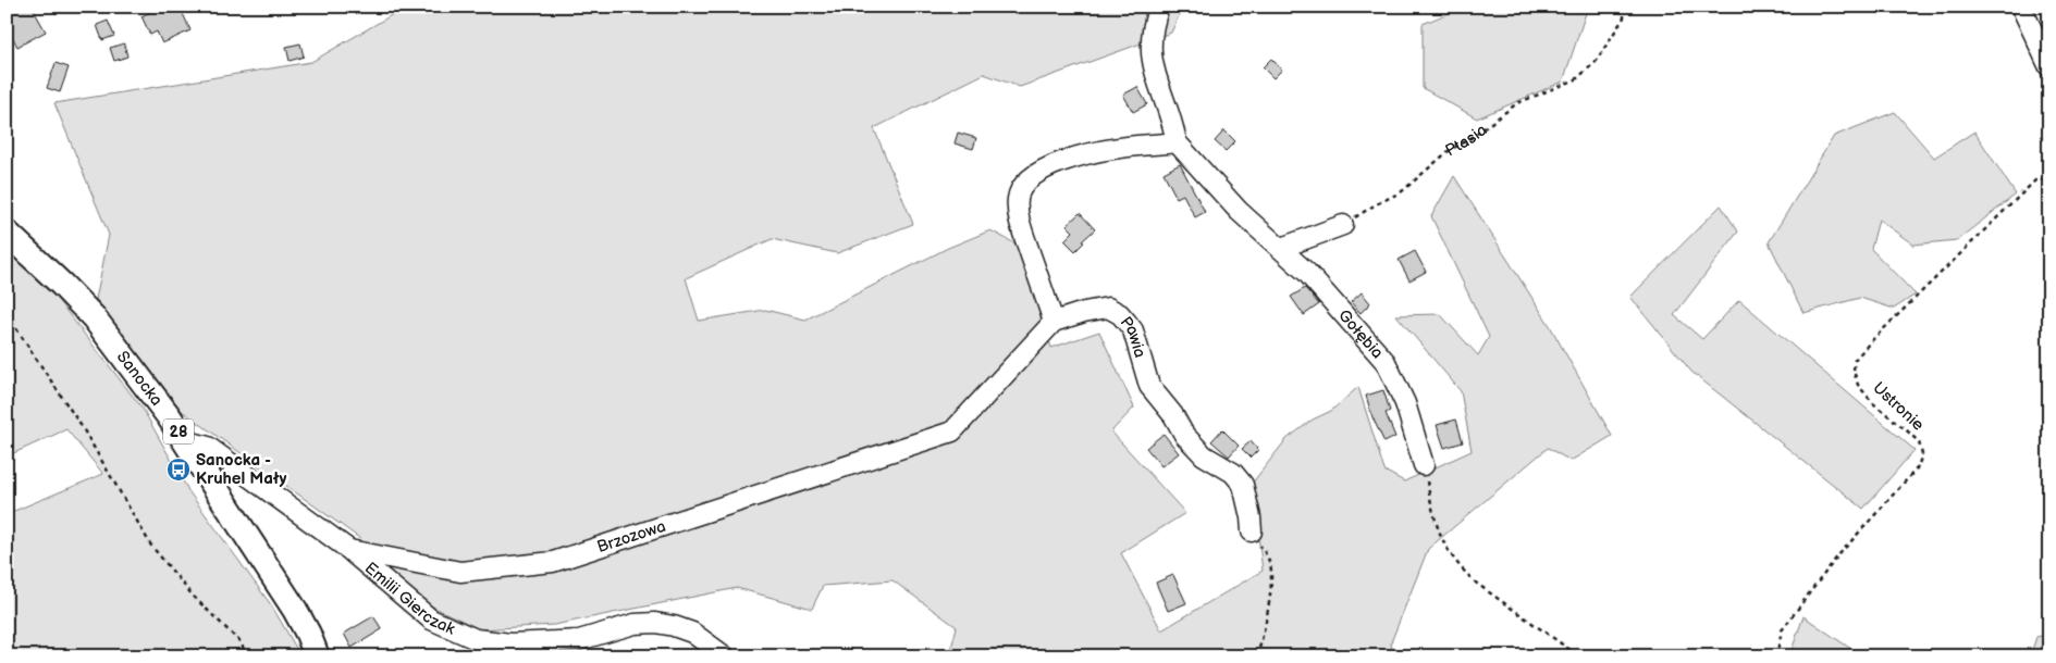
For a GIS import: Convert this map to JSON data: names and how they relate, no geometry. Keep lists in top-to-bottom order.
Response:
{
  "streets": {
    "main road": ["Sanocka", "28"],
    "street": [
      "Gołębia",
      "Pawia",
      "Brzozowa",
      "Emilii Gierczak"
    ],
    "path": ["Ptasia", "Ustronie"]
  },
  "crossings": [
    ["Pawia", "Brzozowa"],
    ["Sanocka", "Brzozowa"],
    ["Brzozowa", "Emilii Gierczak"]
  ],
  "places": {
    "bus stop": ["Sanocka - Kruhel Mały"]
  }
}
